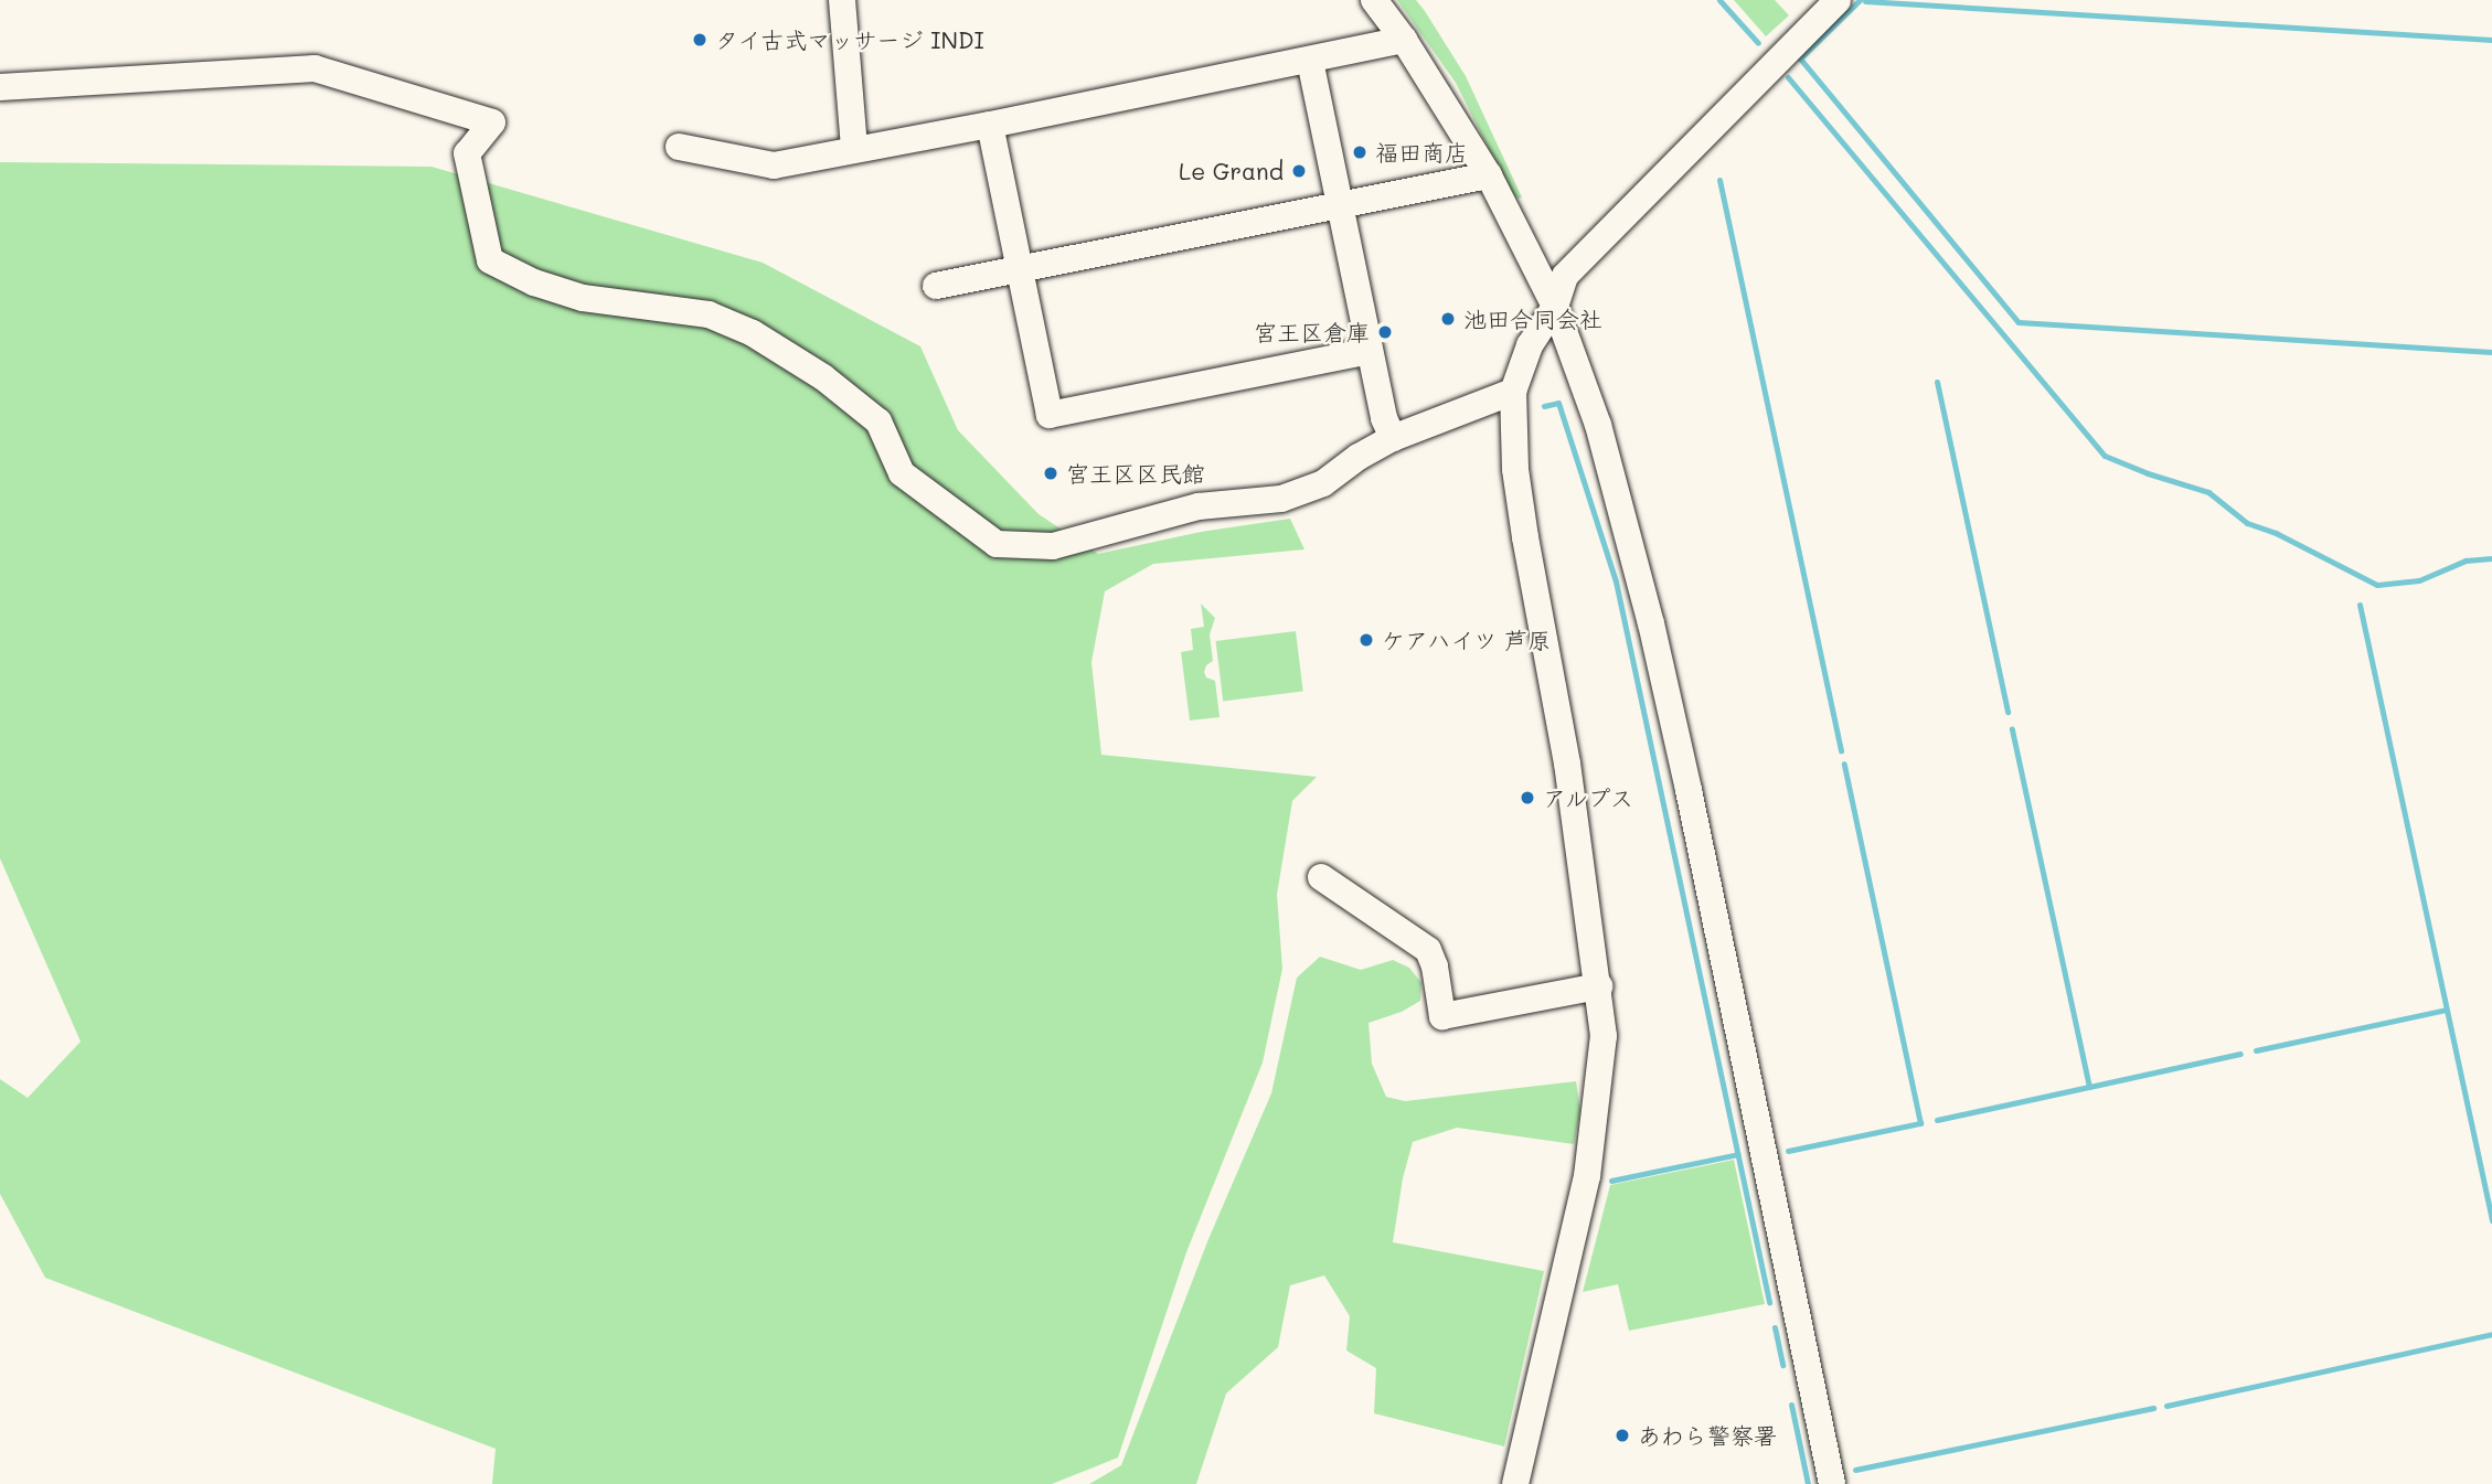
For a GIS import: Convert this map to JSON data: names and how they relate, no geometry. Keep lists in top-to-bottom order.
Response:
{
  "places": [
    "タイ古式マッサージ INDI",
    "福田商店",
    "Le Grand",
    "池田合同会社",
    "宮王区倉庫",
    "宮王区区民館",
    "ケアハイツ 芦原",
    "アルプス",
    "あわら警察署"
  ]
}
